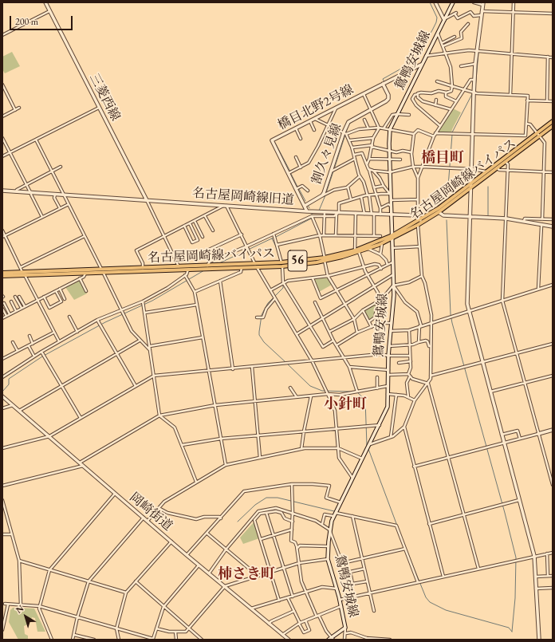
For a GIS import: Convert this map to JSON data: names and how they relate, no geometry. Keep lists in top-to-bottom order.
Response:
{
  "streets": {
    "main road": ["名古屋岡崎線バイパス", "56"],
    "street": [
      "鴛鴨安城線",
      "三菱西線",
      "橋目北野2号線",
      "割久々見線",
      "名古屋岡崎線旧道",
      "岡崎街道"
    ]
  },
  "crossings": [
    ["鴛鴨安城線", "橋目北野2号線"],
    ["鴛鴨安城線", "名古屋岡崎線バイパス"],
    ["鴛鴨安城線", "名古屋岡崎線旧道"],
    ["三菱西線", "名古屋岡崎線旧道"],
    ["橋目北野2号線", "割久々見線"],
    ["橋目北野2号線", "名古屋岡崎線旧道"],
    ["名古屋岡崎線バイパス", "名古屋岡崎線旧道"]
  ],
  "districts": ["橋目町", "小針町", "柿さき町"],
  "scale_bar": "200 m",
  "north": "top left"
}
